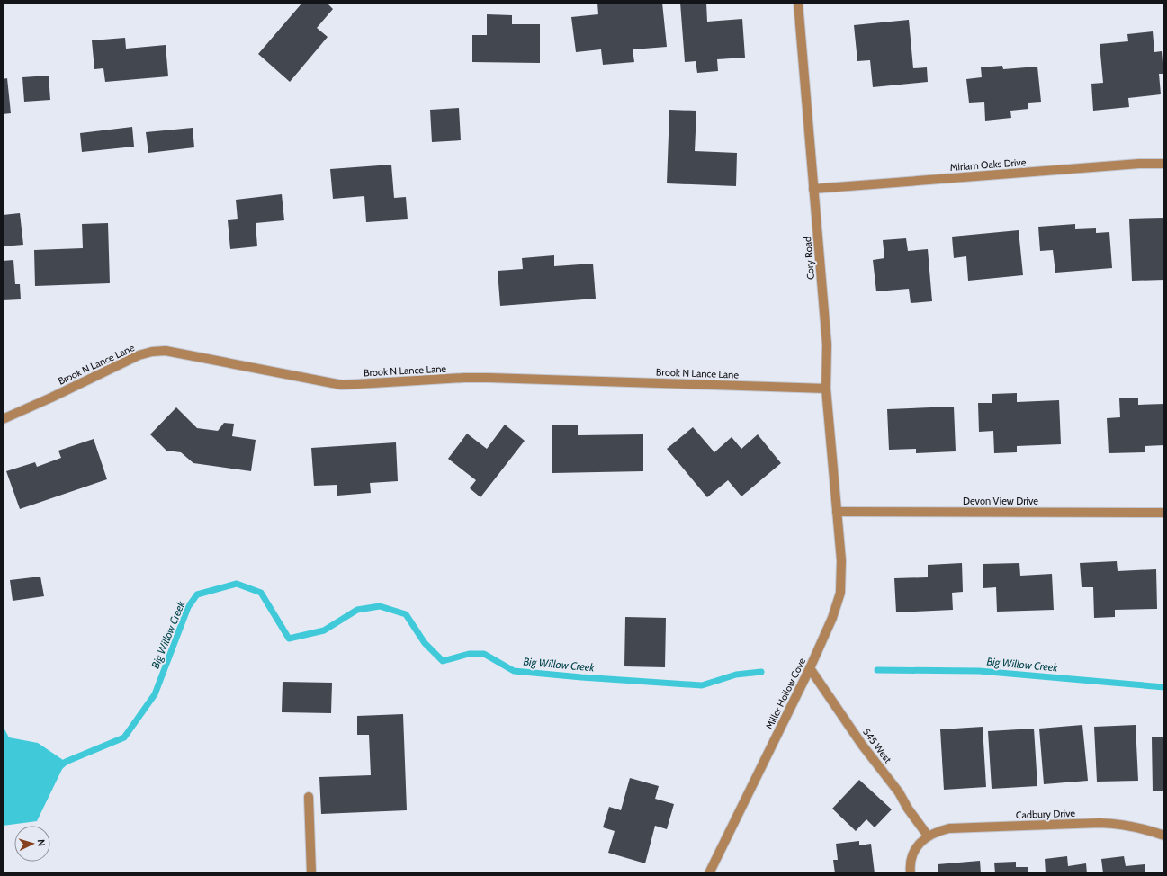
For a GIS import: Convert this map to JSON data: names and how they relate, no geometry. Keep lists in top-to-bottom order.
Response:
{
  "streets": {
    "street": [
      "Miriam Oaks Drive",
      "Cory Road",
      "Brook N Lance Lane",
      "Devon View Drive",
      "Miller Hollow Cove",
      "545 West",
      "Cadbury Drive"
    ]
  },
  "crossings": [
    ["Miriam Oaks Drive", "Cory Road"],
    ["Cory Road", "Brook N Lance Lane"],
    ["Cory Road", "Devon View Drive"],
    ["Cory Road", "Miller Hollow Cove"],
    ["Devon View Drive", "Miller Hollow Cove"],
    ["Miller Hollow Cove", "545 West"],
    ["545 West", "Cadbury Drive"]
  ],
  "water": ["Big Willow Creek"],
  "north": "right"
}
